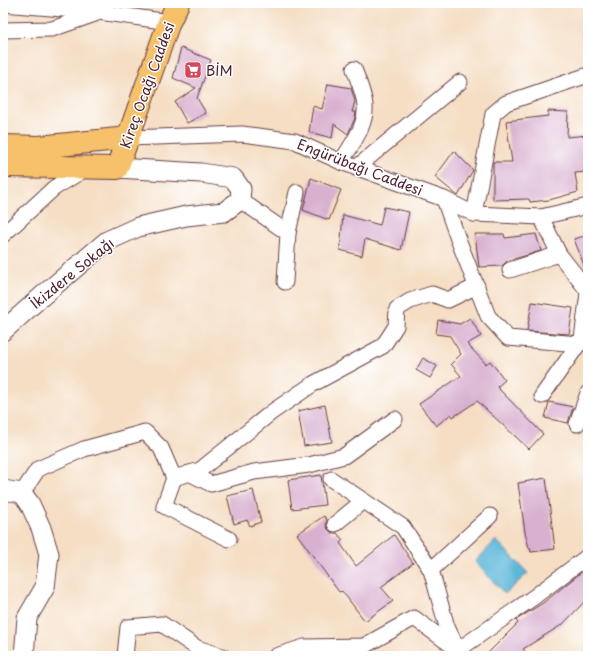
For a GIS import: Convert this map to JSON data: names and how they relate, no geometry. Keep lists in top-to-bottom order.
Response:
{
  "streets": {
    "main road": ["Kireç Ocağı Caddesi"],
    "street": ["Engürübağı Caddesi", "İkizdere Sokağı"]
  },
  "crossings": [
    ["Kireç Ocağı Caddesi", "Engürübağı Caddesi"]
  ],
  "places": {
    "supermarket": ["BİM"]
  }
}
